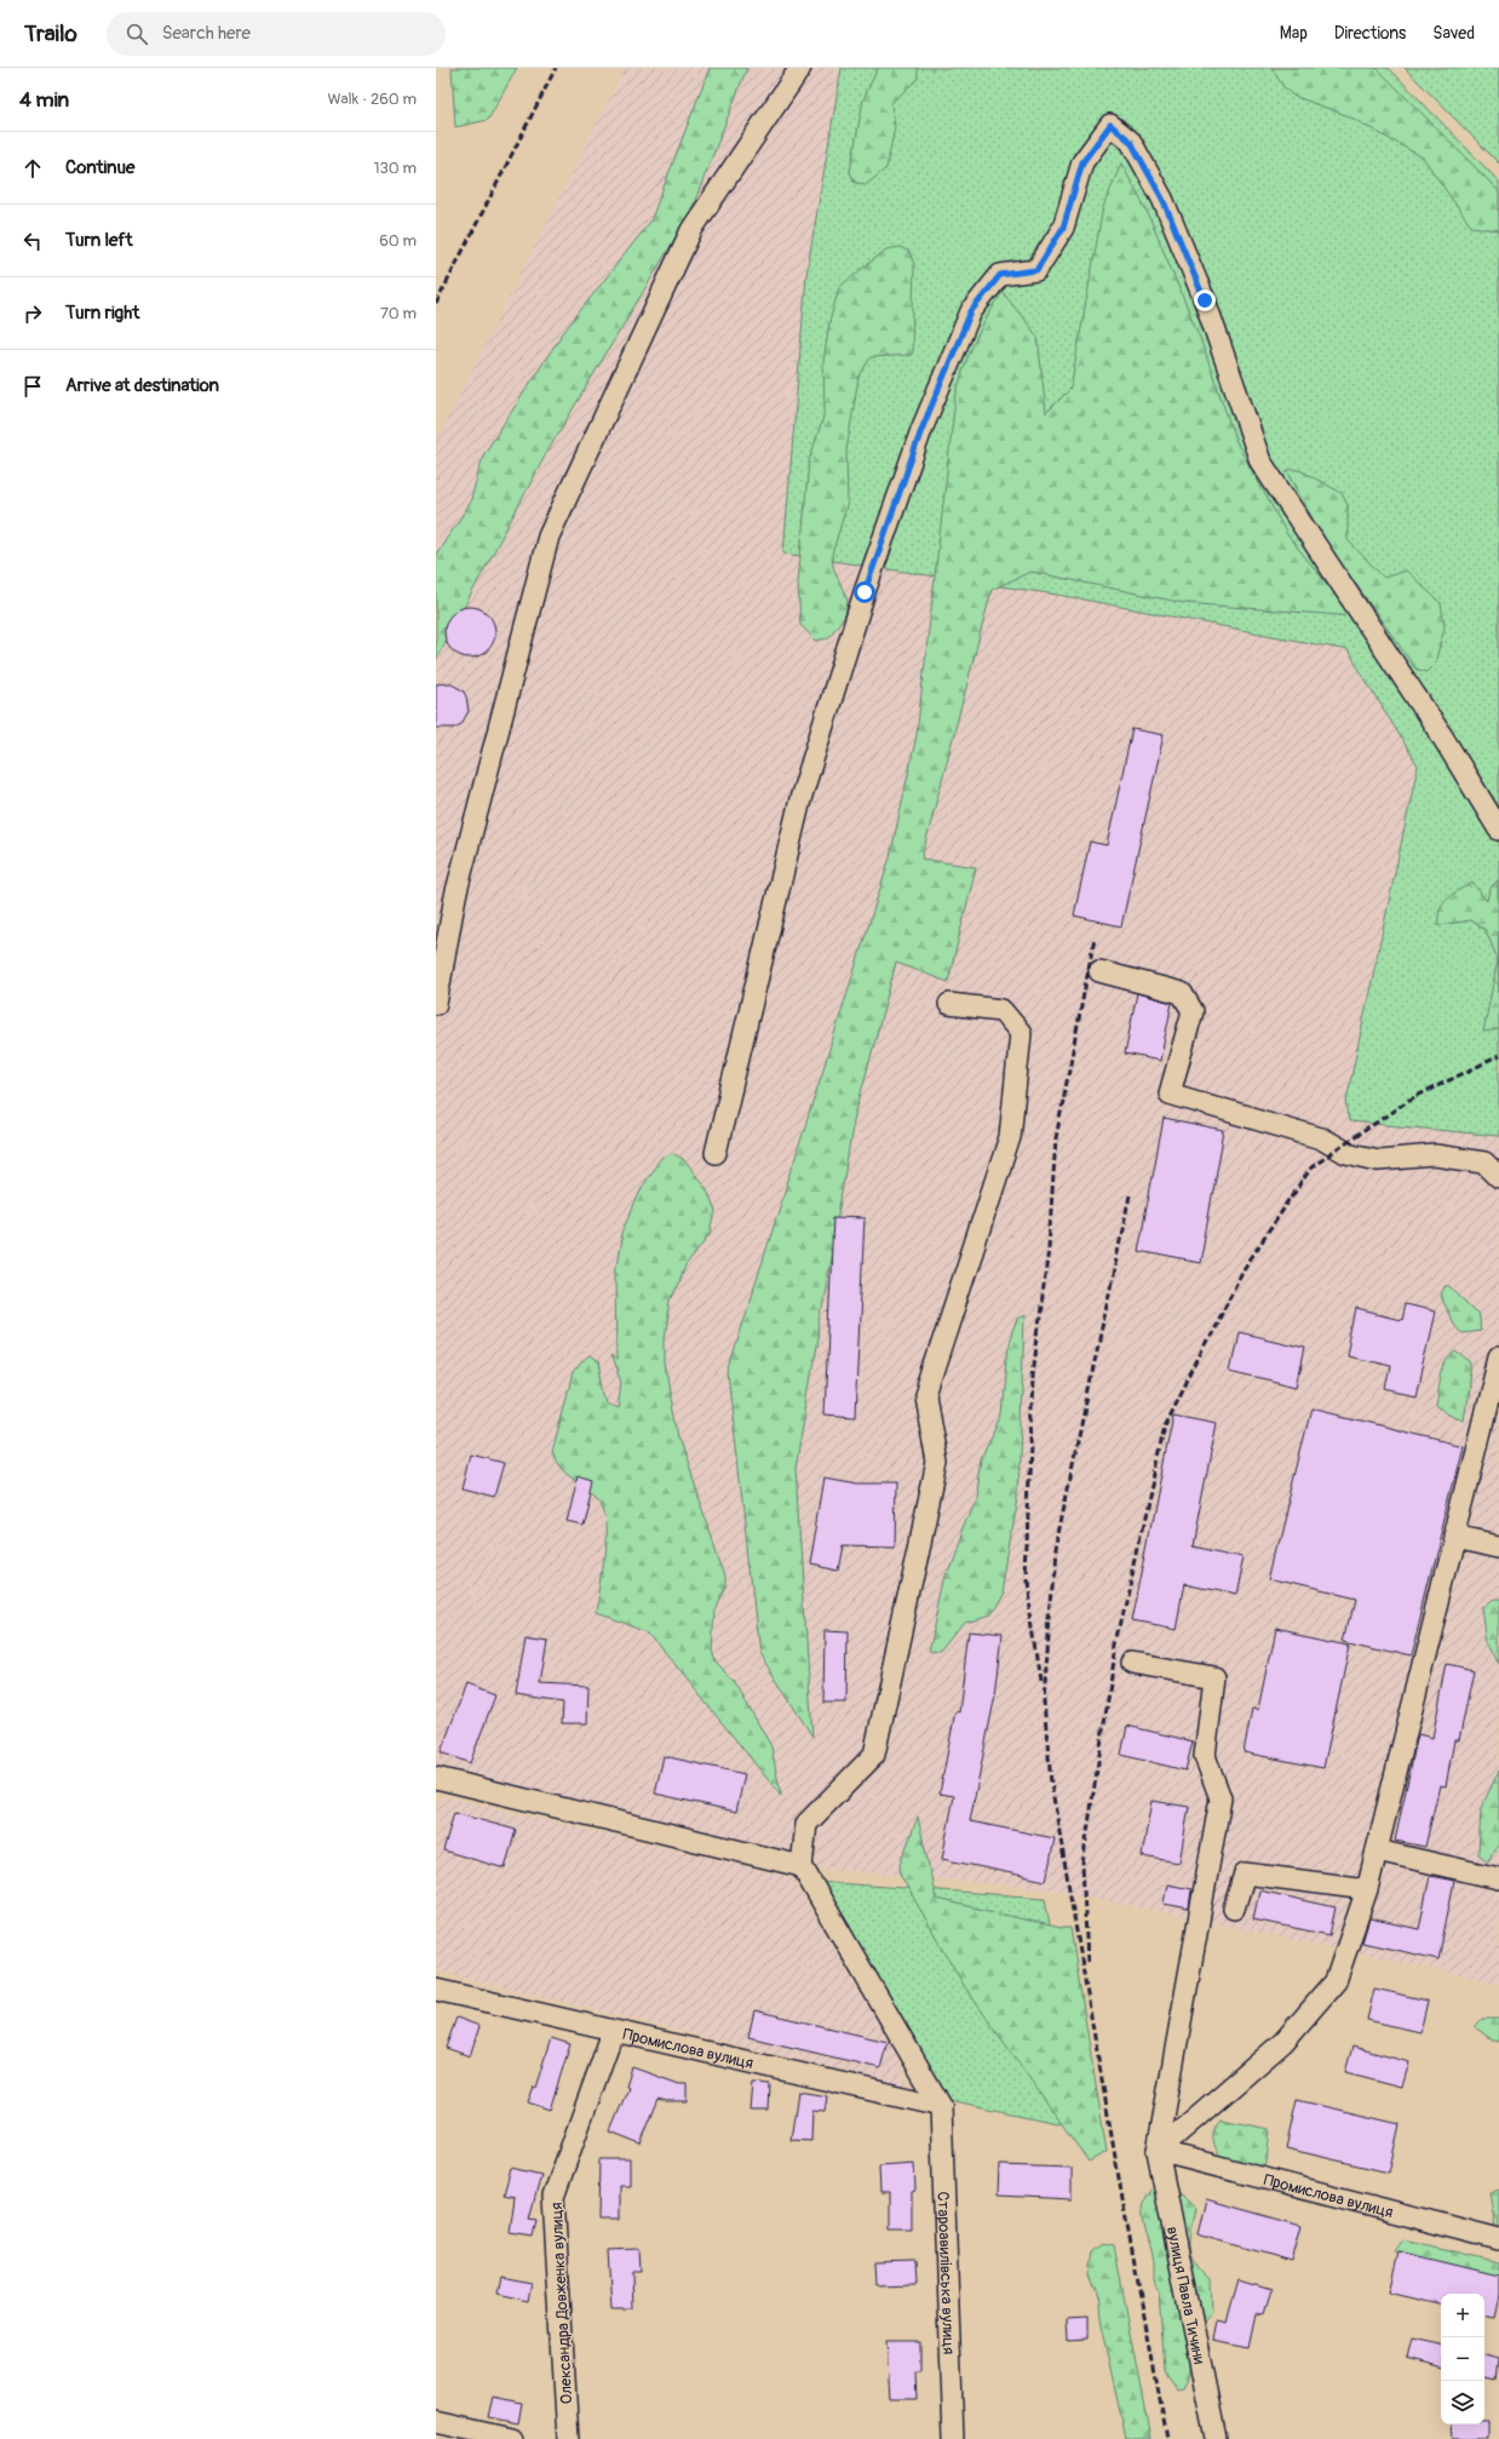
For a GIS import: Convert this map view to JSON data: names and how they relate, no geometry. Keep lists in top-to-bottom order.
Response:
{
  "streets": {
    "street": [
      "Промислова вулиця",
      "Староавилівська вулиця",
      "вулиця Павла Тичини",
      "Олександра Довженка вулиця"
    ]
  },
  "crossings": [
    ["Промислова вулиця", "Староавилівська вулиця"],
    ["Промислова вулиця", "вулиця Павла Тичини"],
    ["Промислова вулиця", "Олександра Довженка вулиця"]
  ],
  "page": {
    "header": "Trailo",
    "search": "Search here",
    "nav": ["Map", "Directions", "Saved"],
    "heading": ["4 min", "Walk · 260 m"],
    "list": [
      ["Continue", "130 m"],
      ["Turn left", "60 m"],
      ["Turn right", "70 m"],
      "Arrive at destination"
    ],
    "map_buttons": ["+", "−"]
  }
}
